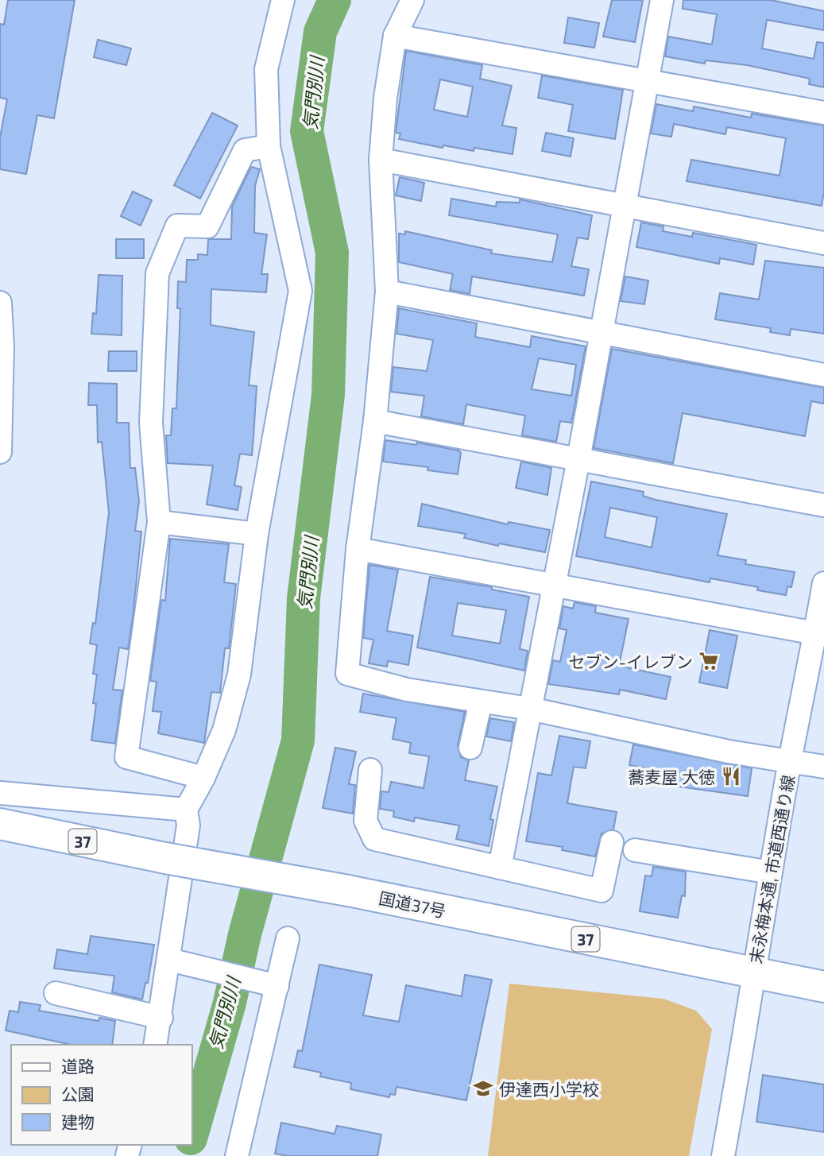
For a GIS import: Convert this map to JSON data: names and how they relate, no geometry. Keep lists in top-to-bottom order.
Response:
{
  "streets": {
    "highway": ["37", "国道37号"],
    "street": ["末永梅本通, 市道西通り線"]
  },
  "crossings": [
    ["末永梅本通, 市道西通り線", "国道37号"]
  ],
  "water": ["気門別川"],
  "places": {
    "supermarket": ["セブン-イレブン"],
    "restaurant": ["蕎麦屋 大徳"],
    "school or university": ["伊達西小学校"]
  },
  "legend": ["道路", "公園", "建物"]
}
